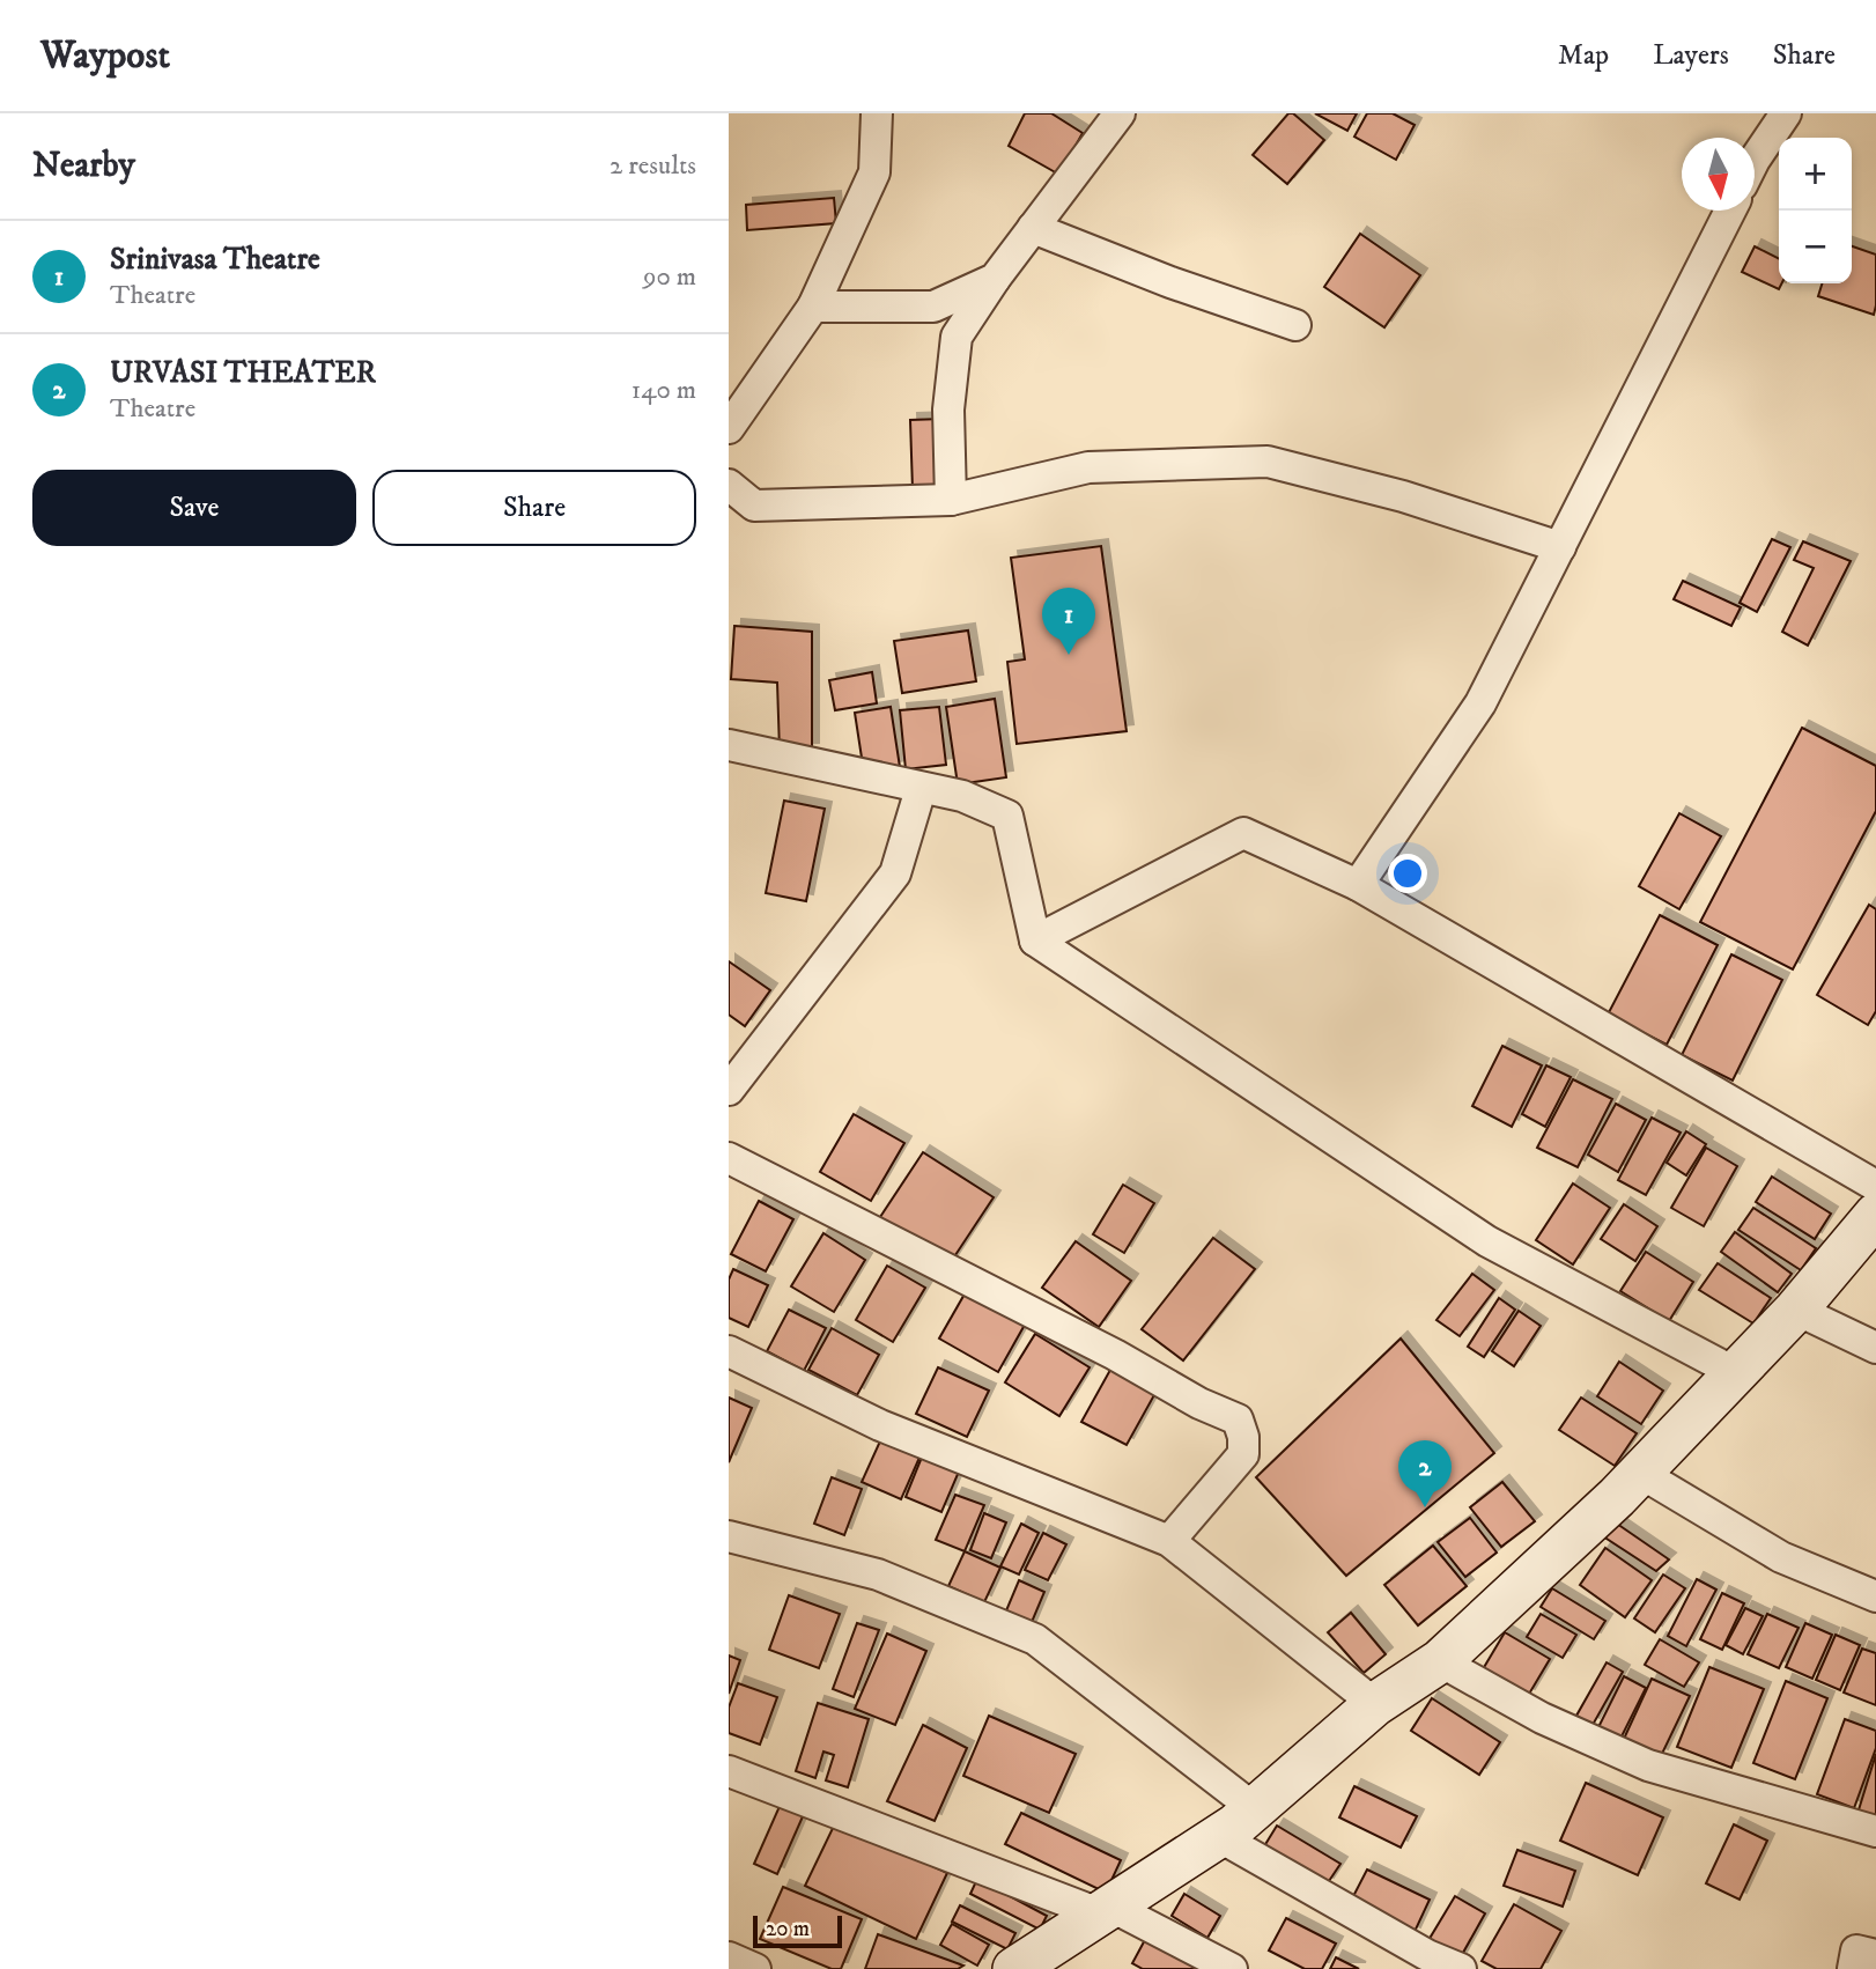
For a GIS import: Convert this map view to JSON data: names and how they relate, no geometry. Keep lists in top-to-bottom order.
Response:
{
  "scale_bar": "20 m",
  "north": "bottom",
  "page": {
    "header": "Waypost",
    "nav": ["Map", "Layers", "Share"],
    "heading": ["Nearby", "2 results"],
    "map_buttons": ["+", "−"],
    "list": [
      {
        "mark": "1",
        "name": "Srinivasa Theatre",
        "note": "Theatre",
        "value": "90 m"
      },
      {
        "mark": "2",
        "name": "URVASI THEATER",
        "note": "Theatre",
        "value": "140 m"
      }
    ],
    "buttons": ["Save", "Share"],
    "pins": ["1", "2"],
    "scale": "20 m"
  }
}
